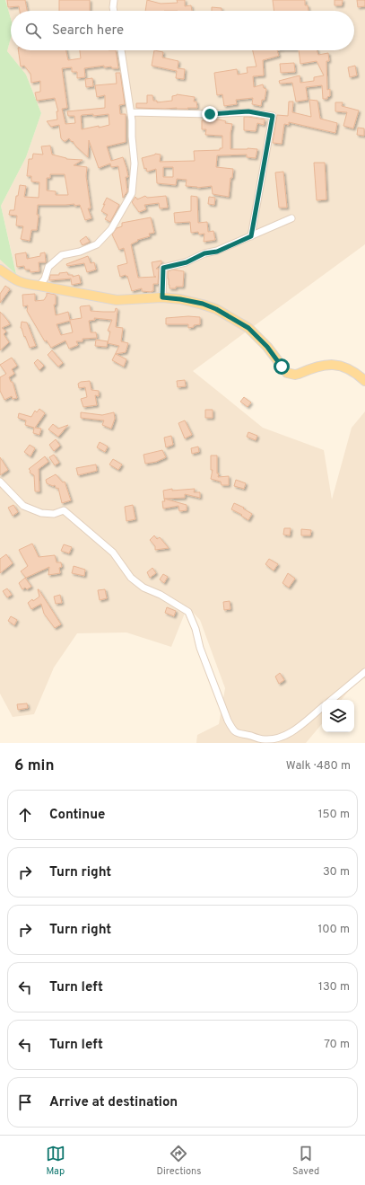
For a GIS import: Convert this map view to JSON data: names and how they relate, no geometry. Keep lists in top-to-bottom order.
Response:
{
  "page": {
    "search": "Search here",
    "heading": ["6 min", "Walk · 480 m"],
    "list": [
      ["Continue", "150 m"],
      ["Turn right", "30 m"],
      ["Turn right", "100 m"],
      ["Turn left", "130 m"],
      ["Turn left", "70 m"],
      "Arrive at destination"
    ],
    "nav": ["Map", "Directions", "Saved"]
  }
}
